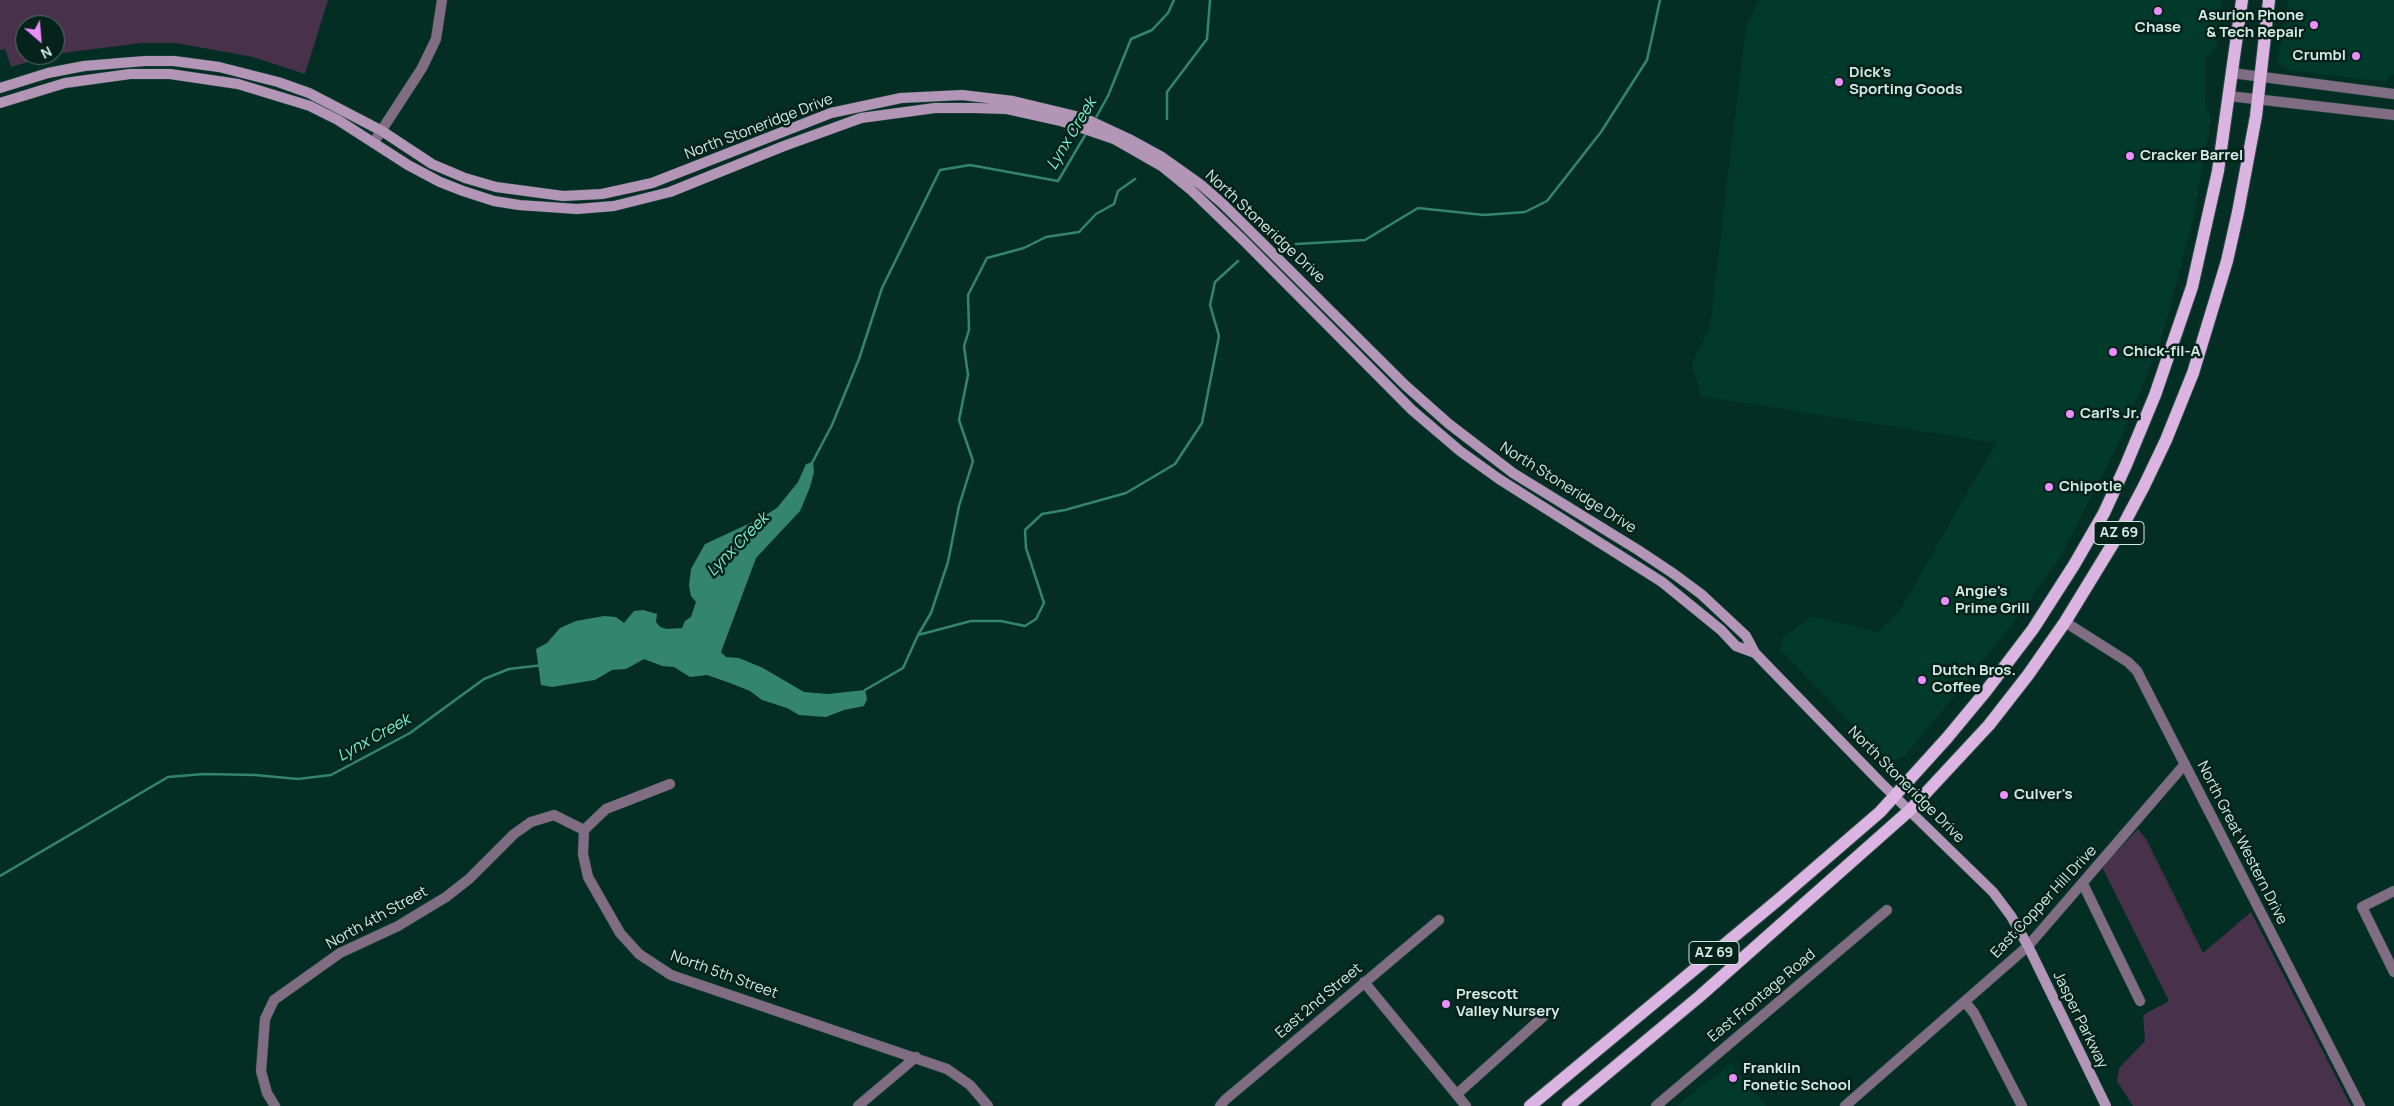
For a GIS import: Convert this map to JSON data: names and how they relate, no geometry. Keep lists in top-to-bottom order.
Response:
{
  "streets": {
    "main road": ["AZ 69"],
    "street": [
      "North Stoneridge Drive",
      "North Great Western Drive",
      "East Copper Hill Drive",
      "North 4th Street",
      "North 5th Street",
      "East Frontage Road",
      "East 2nd Street",
      "Jasper Parkway"
    ]
  },
  "crossings": [
    ["North Stoneridge Drive", "AZ 69"],
    ["North Stoneridge Drive", "East Copper Hill Drive"],
    ["North Stoneridge Drive", "Jasper Parkway"],
    ["AZ 69", "North Great Western Drive"],
    ["North Great Western Drive", "East Copper Hill Drive"],
    ["East Copper Hill Drive", "Jasper Parkway"],
    ["North 4th Street", "North 5th Street"]
  ],
  "water": ["Lynx Creek"],
  "places": [
    "Chase",
    "Asurion Phone & Tech Repair",
    "Crumbl",
    "Dick's Sporting Goods",
    "Cracker Barrel",
    "Chick-fil-A",
    "Carl's Jr.",
    "Chipotle",
    "Angie's Prime Grill",
    "Dutch Bros. Coffee",
    "Culver's",
    "Prescott Valley Nursery",
    "Franklin Fonetic School"
  ],
  "north": "bottom right"
}
